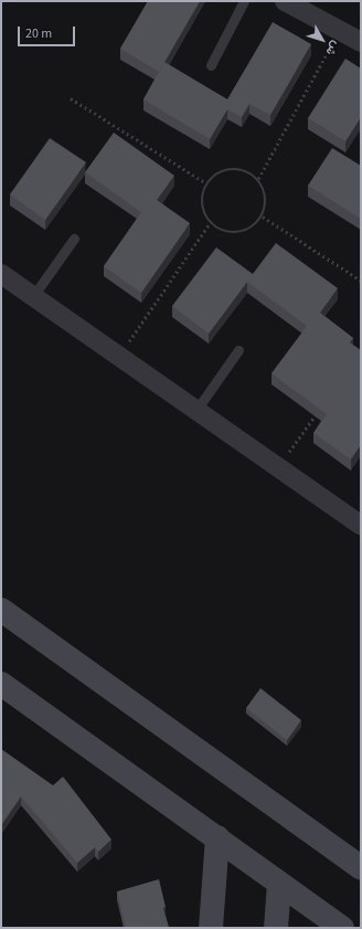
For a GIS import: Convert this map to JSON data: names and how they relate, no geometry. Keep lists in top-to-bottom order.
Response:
{
  "scale_bar": "20 m",
  "north": "bottom right"
}
